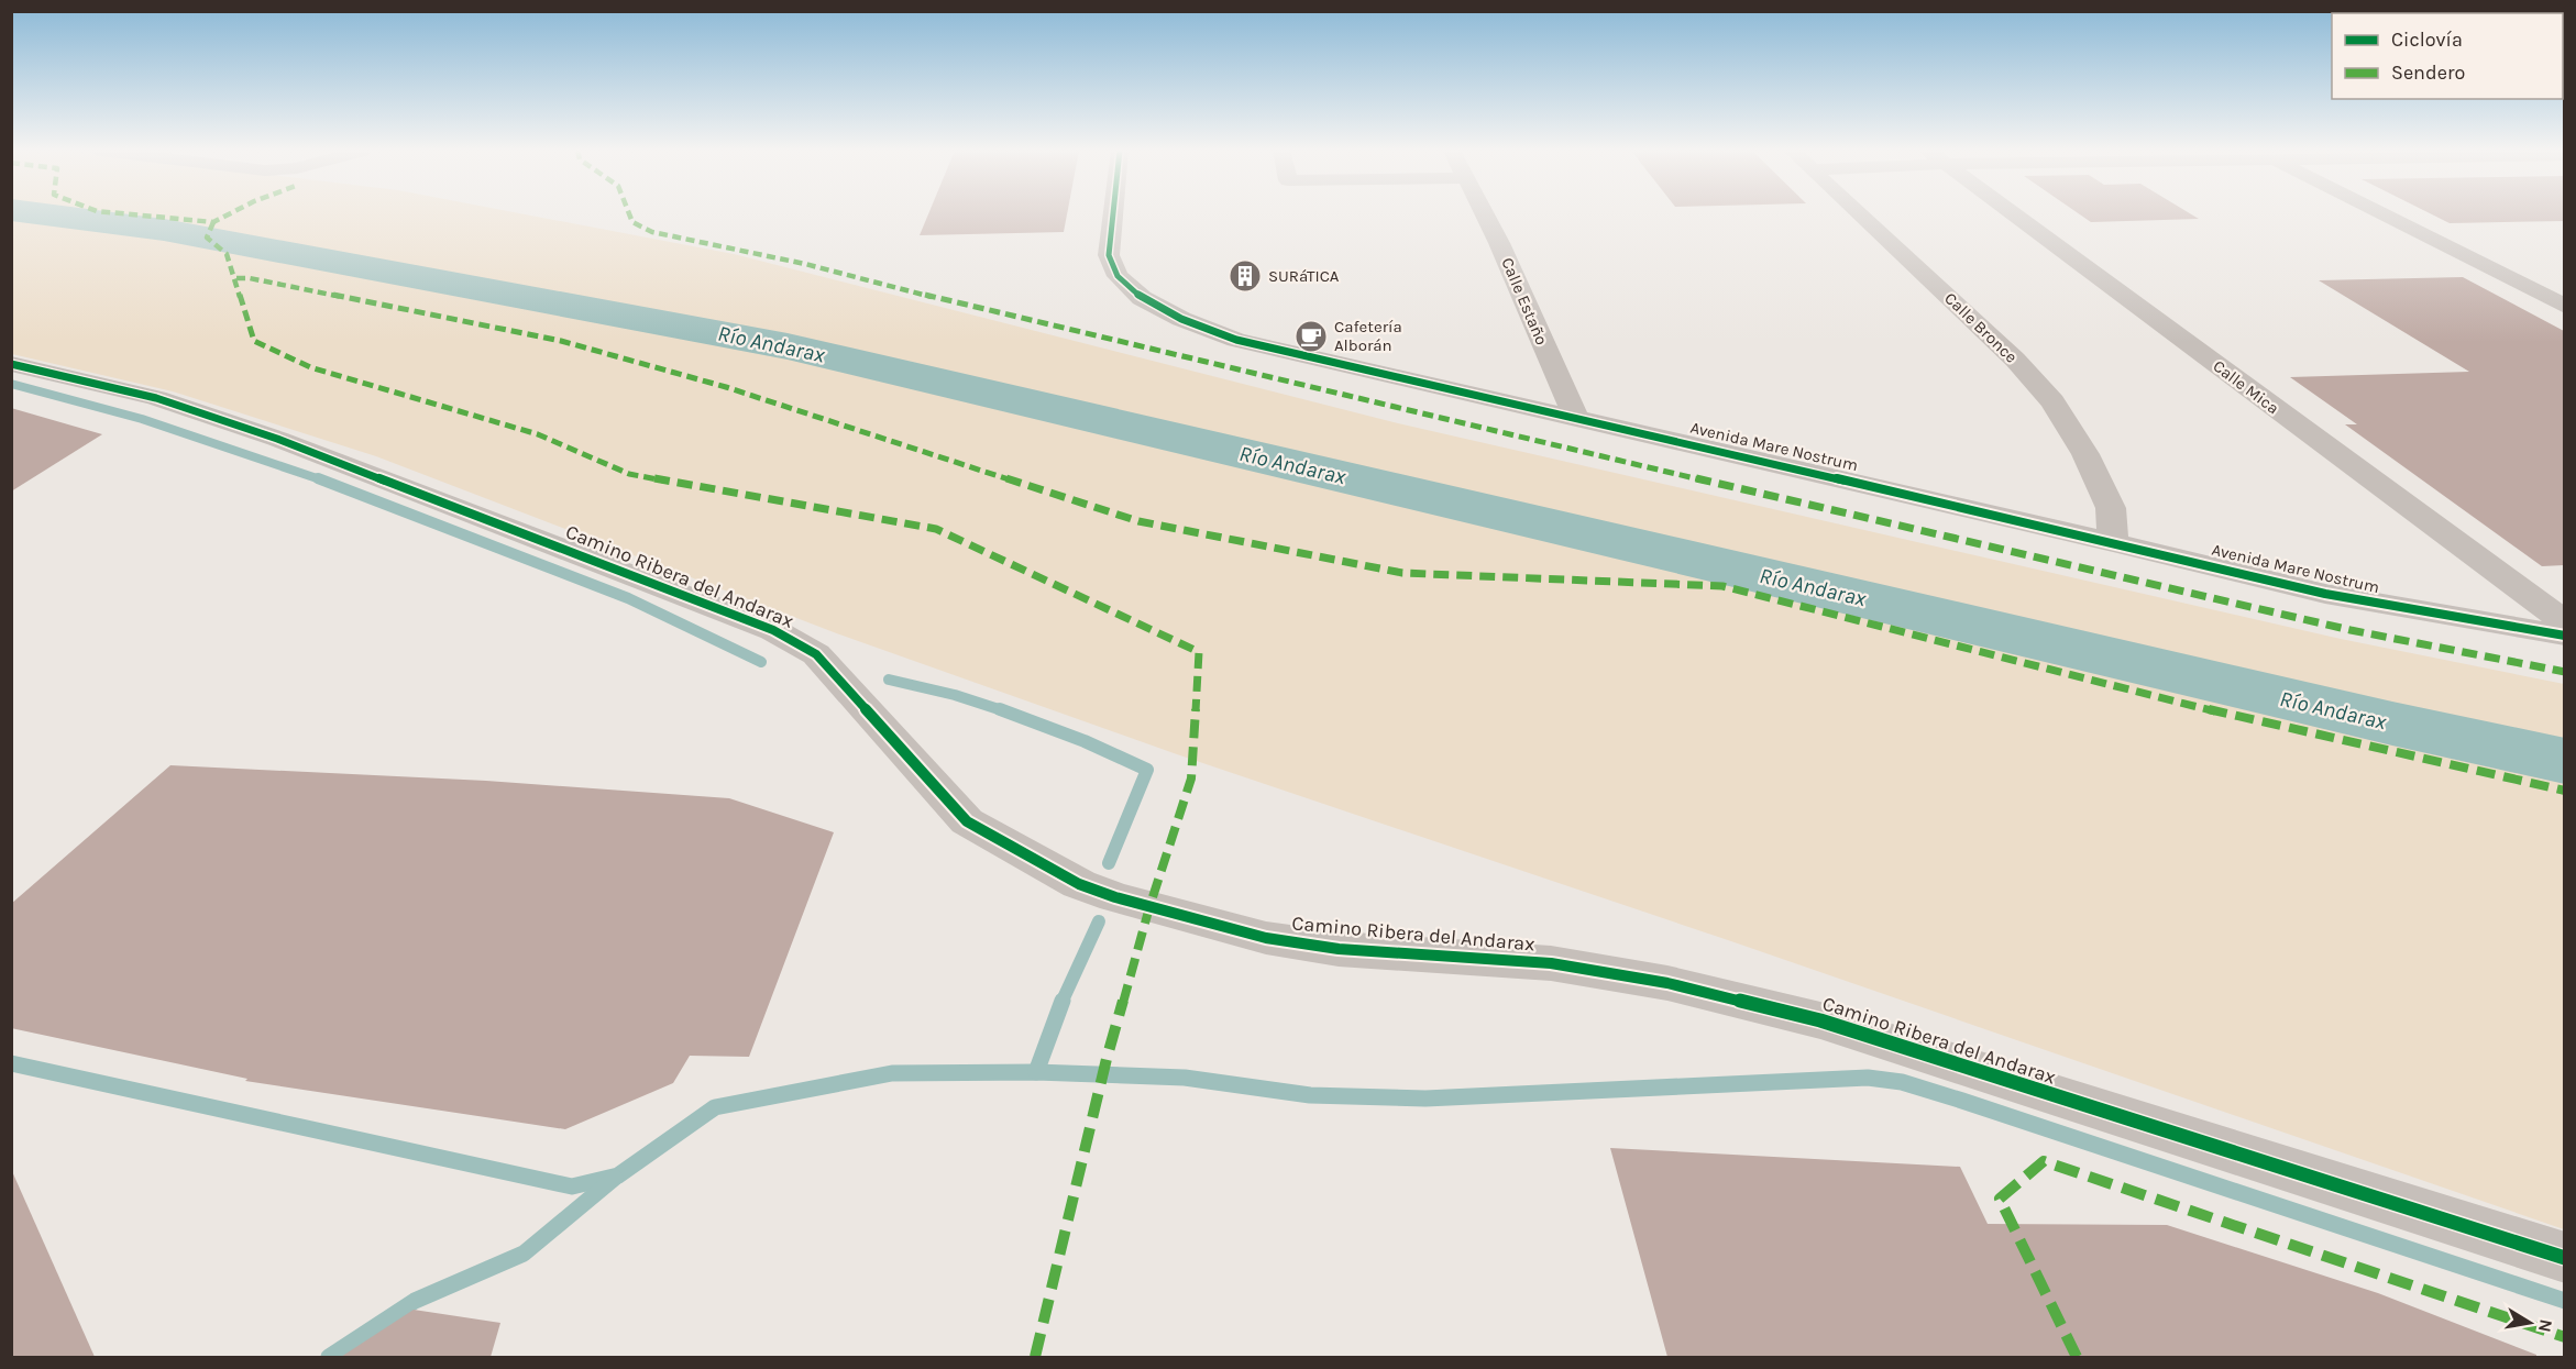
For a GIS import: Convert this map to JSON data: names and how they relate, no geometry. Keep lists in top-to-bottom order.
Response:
{
  "streets": {
    "street": [
      "Calle Estaño",
      "Calle Bronce",
      "Calle Mica",
      "Avenida Mare Nostrum",
      "Camino Ribera del Andarax"
    ]
  },
  "crossings": [
    ["Calle Estaño", "Avenida Mare Nostrum"],
    ["Calle Bronce", "Avenida Mare Nostrum"]
  ],
  "water": ["Río Andarax"],
  "places": {
    "building": ["SURáTICA"],
    "cafe": ["Cafetería Alborán"]
  },
  "legend": ["Ciclovía", "Sendero"],
  "north": "right"
}
